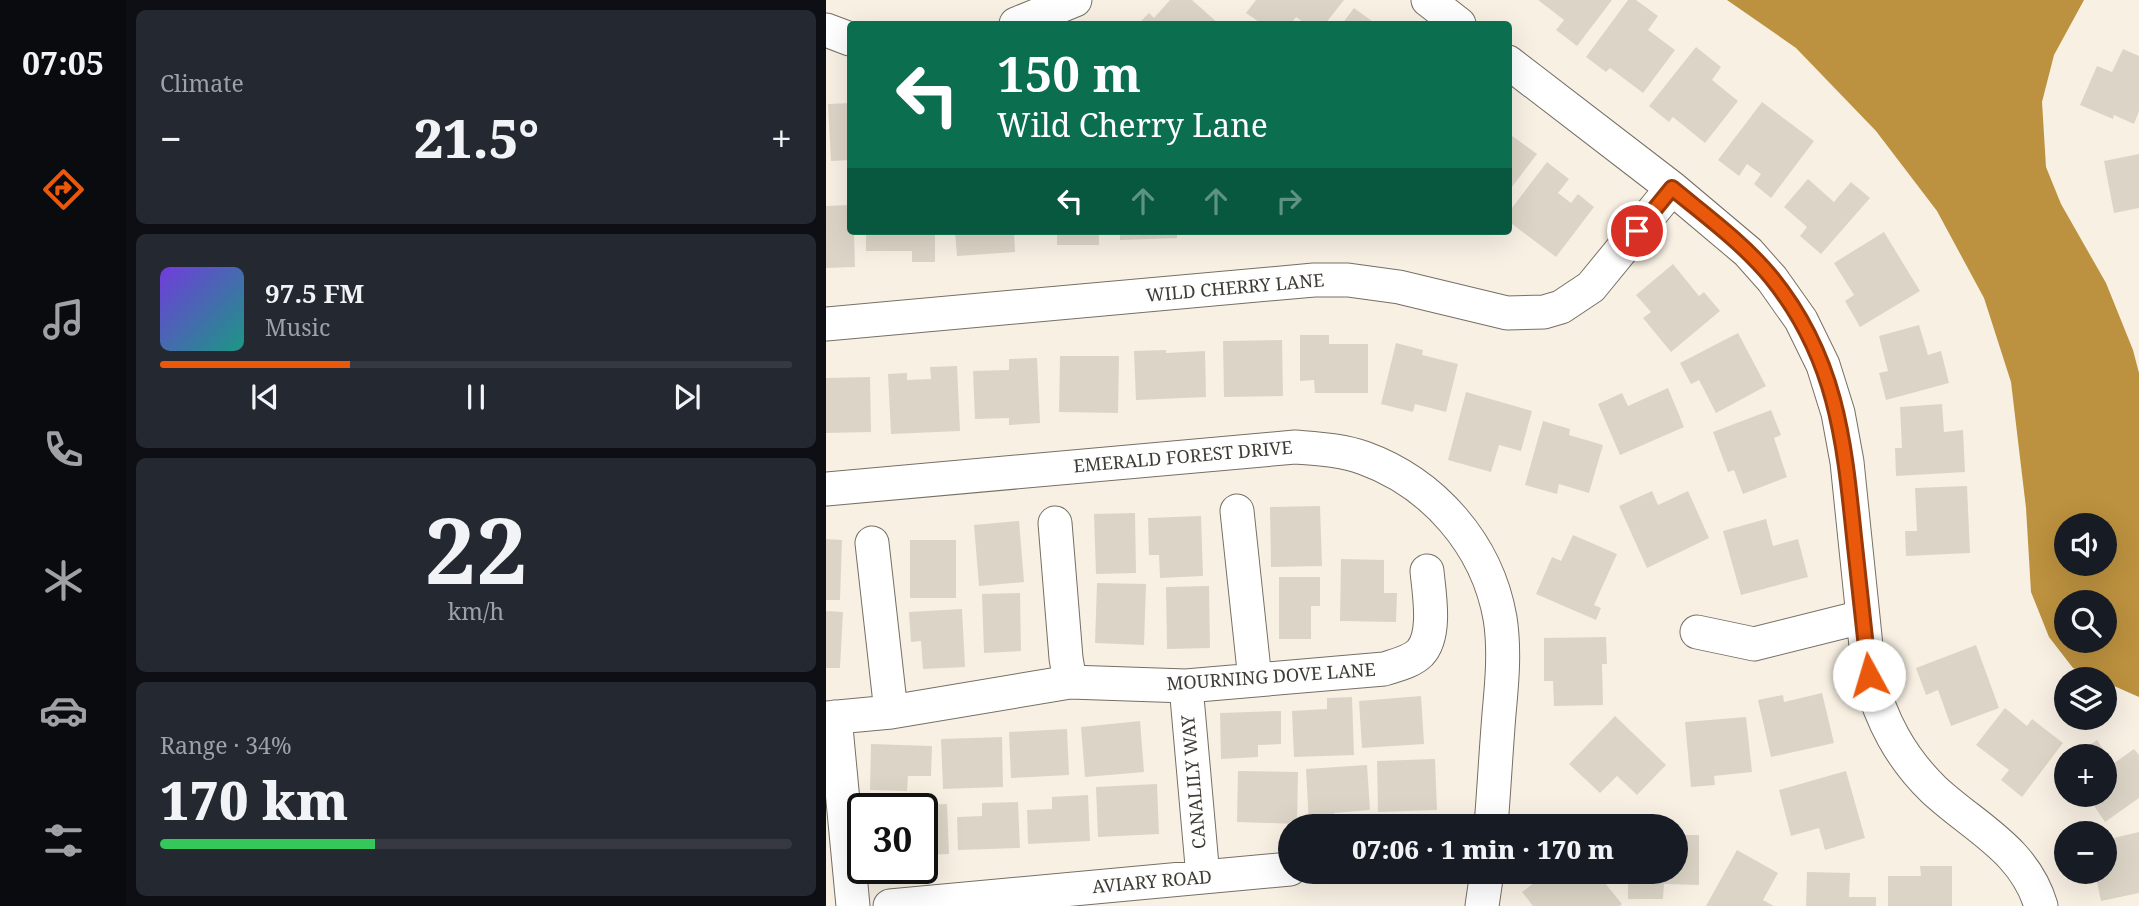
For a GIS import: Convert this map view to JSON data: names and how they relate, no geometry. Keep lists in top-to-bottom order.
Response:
{
  "streets": {
    "street": [
      "WILD CHERRY LANE",
      "EMERALD FOREST DRIVE",
      "MOURNING DOVE LANE",
      "CANALILY WAY",
      "AVIARY ROAD"
    ]
  },
  "crossings": [
    ["MOURNING DOVE LANE", "CANALILY WAY"],
    ["CANALILY WAY", "AVIARY ROAD"]
  ],
  "page": {
    "tabs": "07:05",
    "tile": [
      "Climate",
      ["22", "km/h"],
      ["Range · 34%", "170 km"]
    ],
    "turn": ["150 m", "Wild Cherry Lane"],
    "heat": ["−", "21.5°", "+"],
    "song": ["97.5 FM", "Music"],
    "map_buttons": ["+", "−"],
    "limit": "30",
    "trip": "07:06 · 1 min · 170 m"
  }
}
